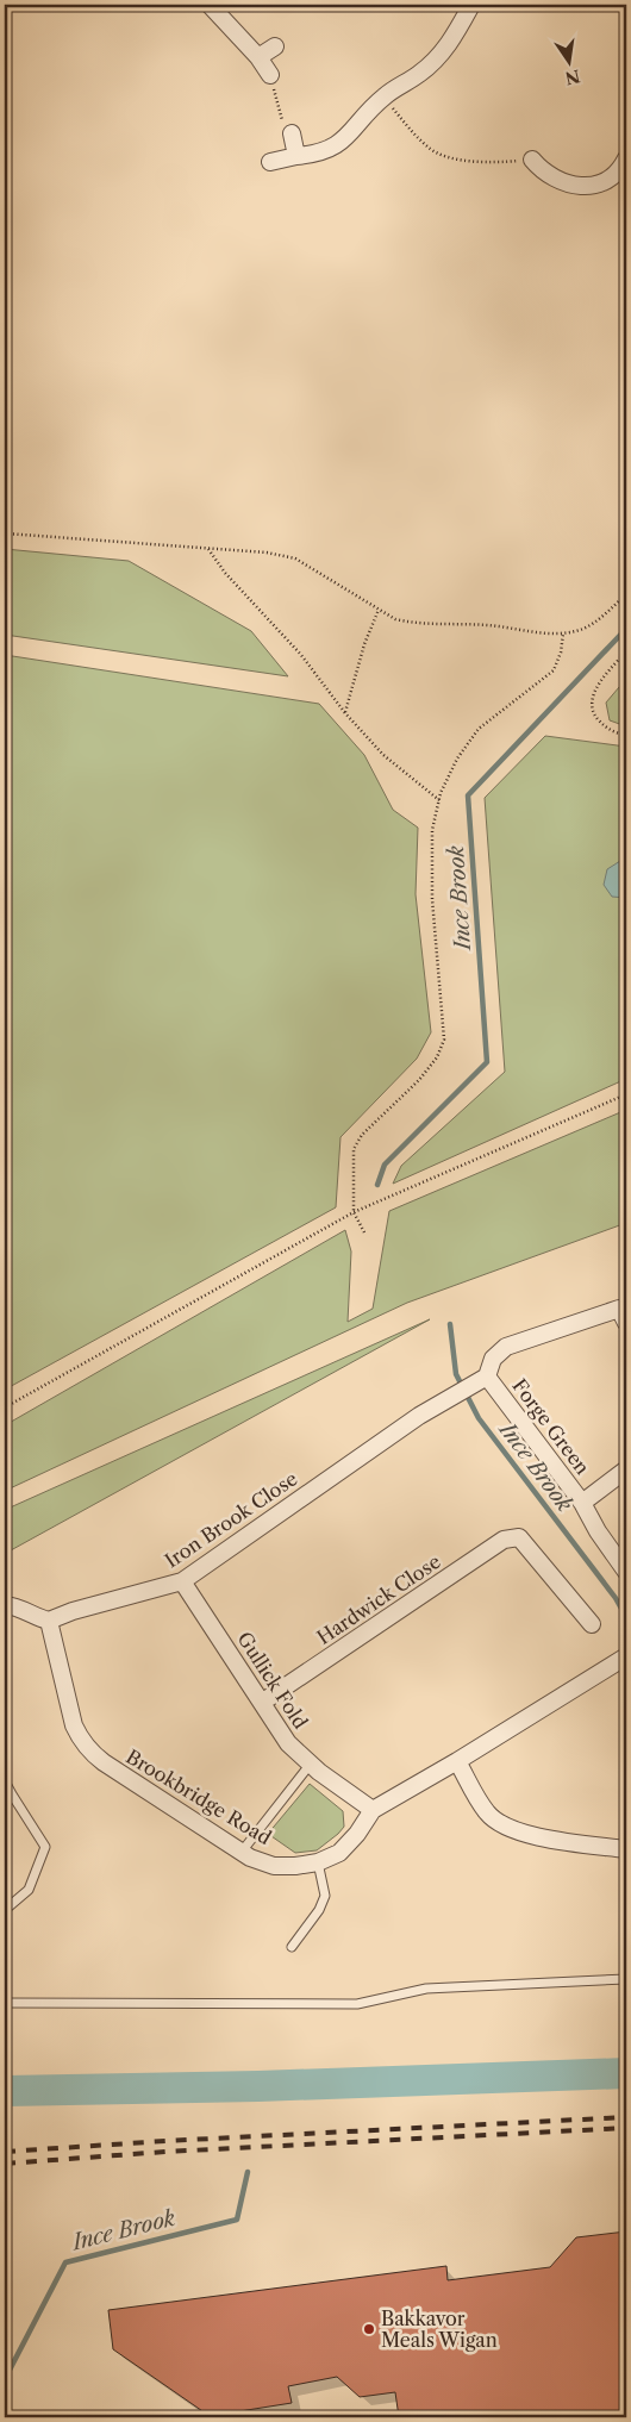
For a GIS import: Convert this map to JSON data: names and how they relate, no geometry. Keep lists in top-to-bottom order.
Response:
{
  "streets": {
    "street": [
      "Forge Green",
      "Iron Brook Close",
      "Hardwick Close",
      "Gullick Fold",
      "Brookbridge Road"
    ]
  },
  "crossings": [
    ["Forge Green", "Iron Brook Close"],
    ["Iron Brook Close", "Gullick Fold"],
    ["Iron Brook Close", "Brookbridge Road"],
    ["Hardwick Close", "Gullick Fold"],
    ["Gullick Fold", "Brookbridge Road"]
  ],
  "water": ["Ince Brook"],
  "places": ["Bakkavor Meals Wigan"],
  "north": "bottom"
}
